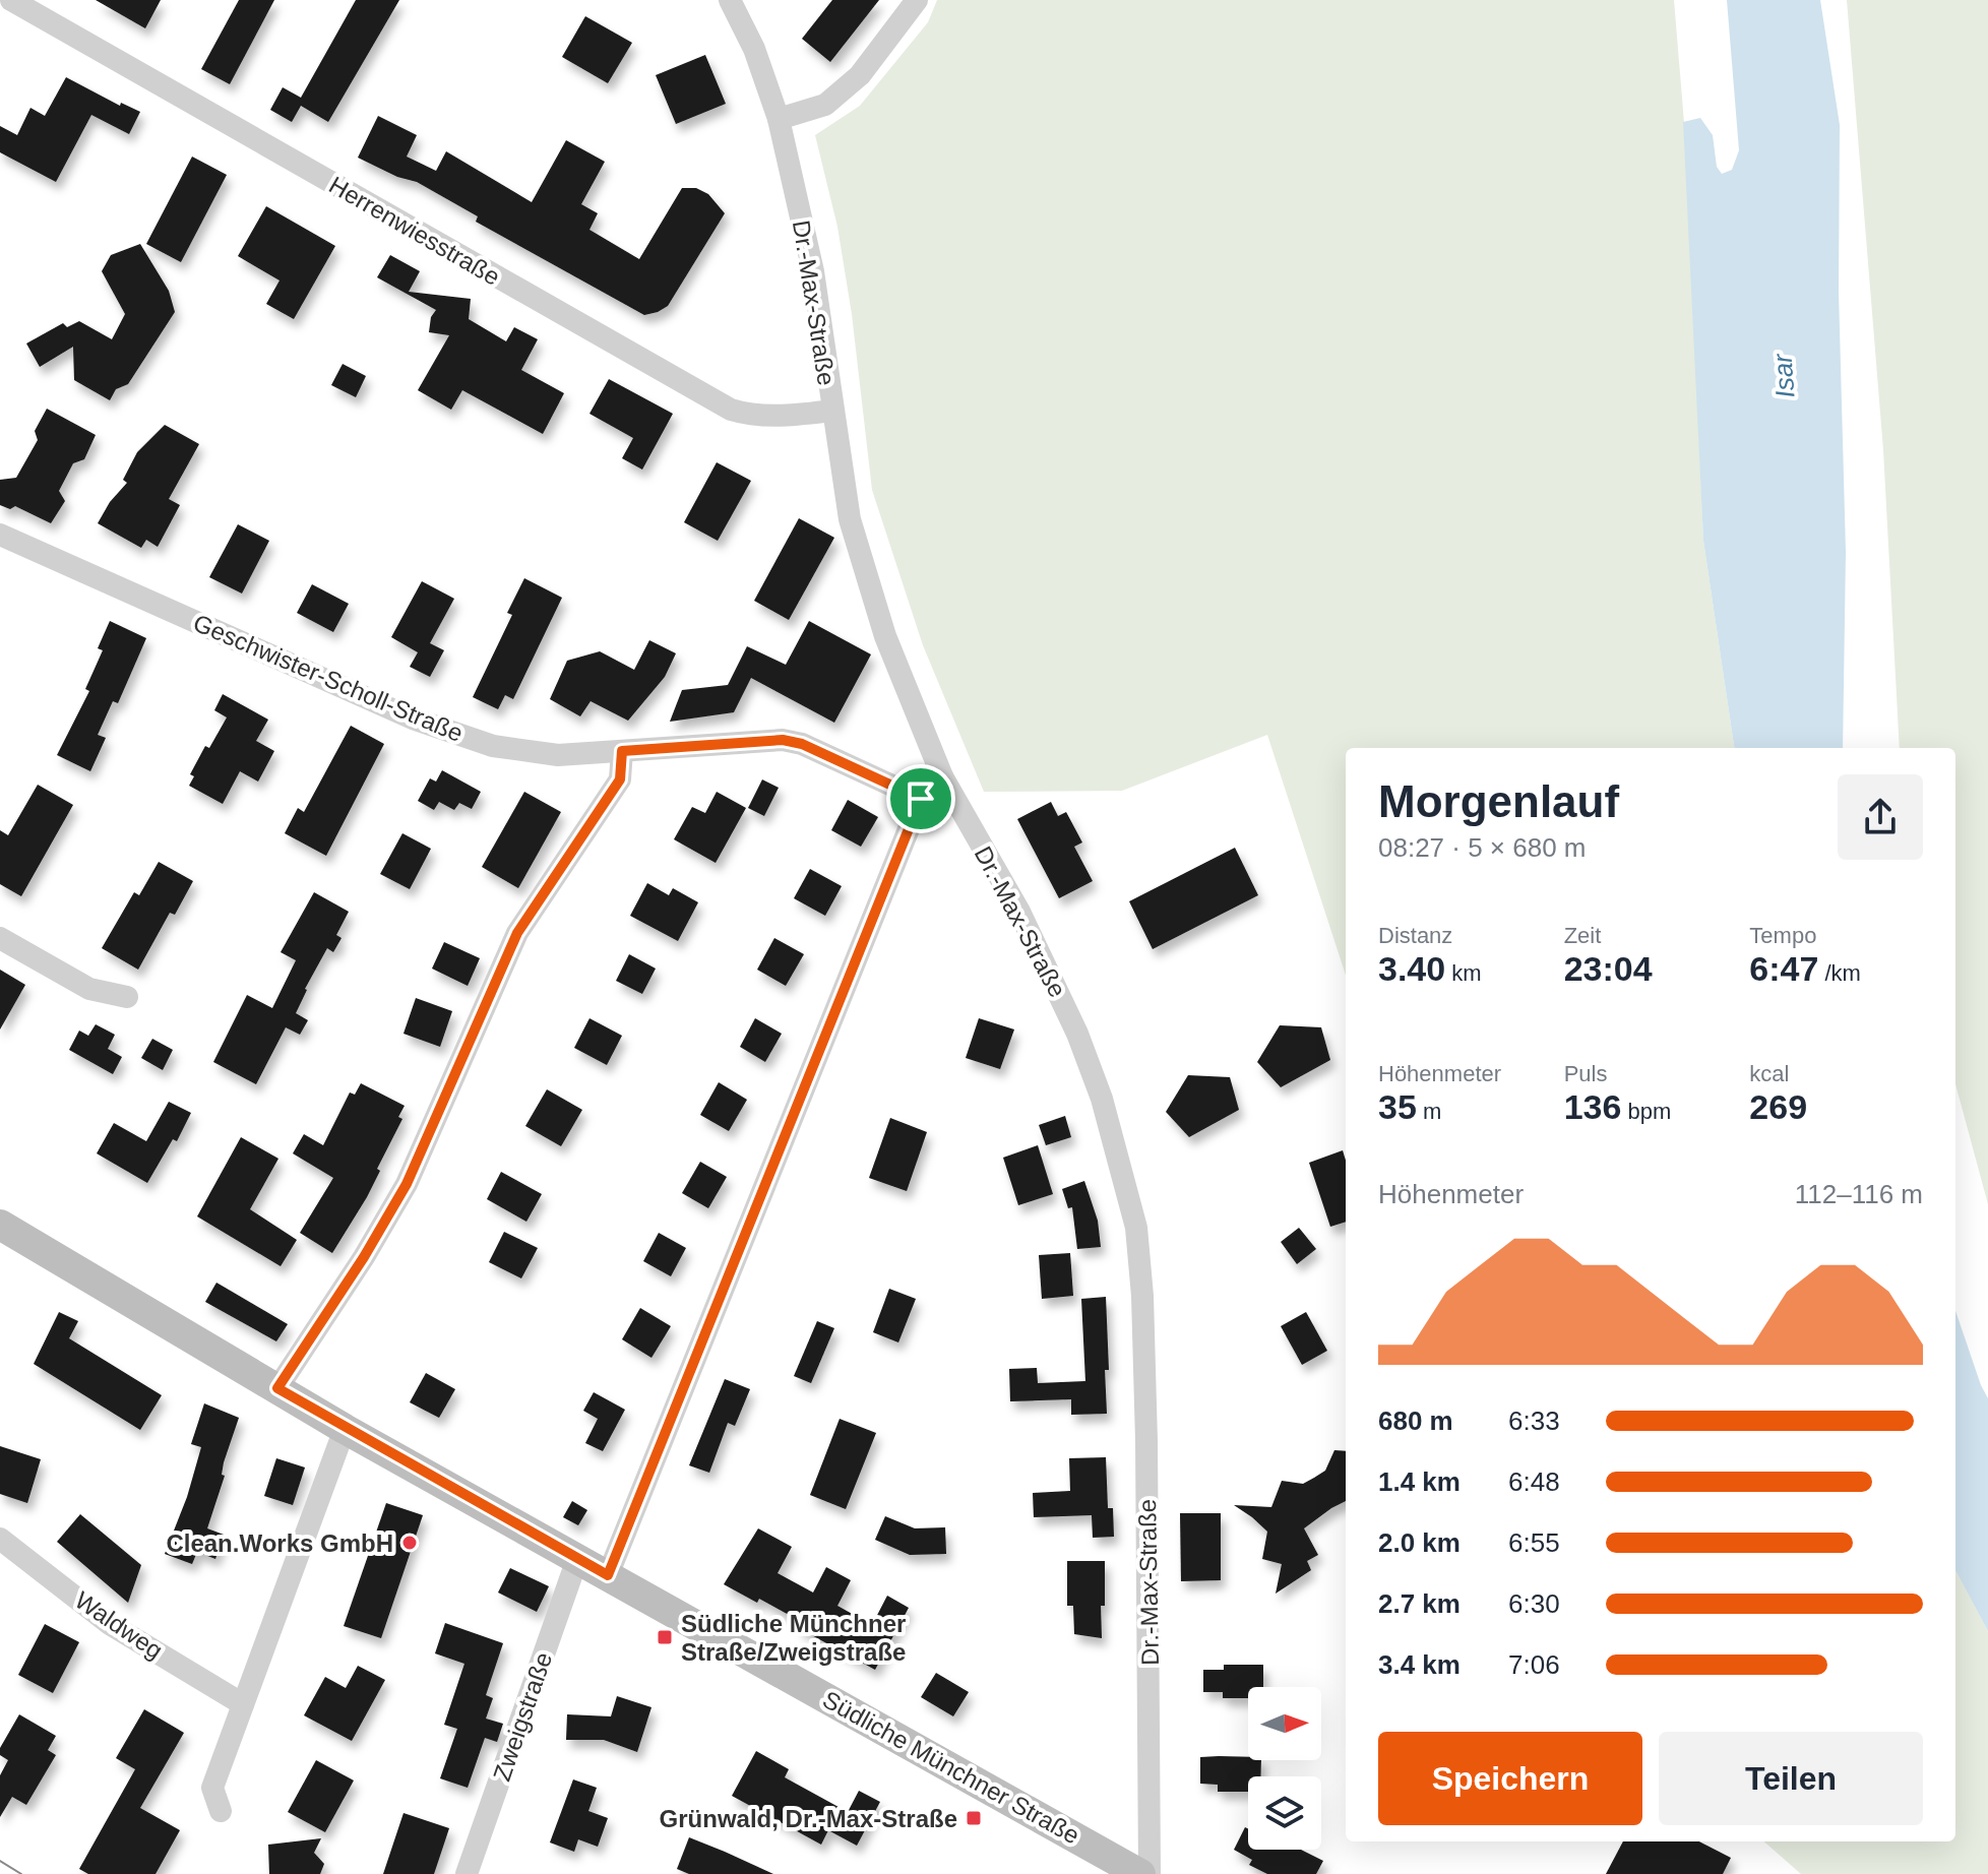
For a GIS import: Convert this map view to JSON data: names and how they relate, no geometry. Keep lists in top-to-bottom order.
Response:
{
  "streets": {
    "main road": ["Südliche Münchner Straße"],
    "street": [
      "Herrenwiesstraße",
      "Dr.-Max-Straße",
      "Geschwister-Scholl-Straße",
      "Waldweg",
      "Zweigstraße"
    ]
  },
  "crossings": [
    ["Herrenwiesstraße", "Dr.-Max-Straße"],
    ["Zweigstraße", "Südliche Münchner Straße"]
  ],
  "water": ["Isar"],
  "places": {
    "other": ["Clean.Works GmbH"],
    "transit": ["Südliche Münchner Straße/Zweigstraße", "Grünwald, Dr.-Max-Straße"]
  },
  "north": "right",
  "page": {
    "heading": ["Morgenlauf", "08:27 · 5 × 680 m"],
    "stats": [
      ["Distanz", "3.40 km"],
      ["Zeit", "23:04"],
      ["Tempo", "6:47 /km"],
      ["Höhenmeter", "35 m"],
      ["Puls", "136 bpm"],
      ["kcal", "269"]
    ],
    "chart": ["Höhenmeter", "112–116 m"],
    "list": [
      {
        "name": "680 m",
        "note": "6:33"
      },
      {
        "name": "1.4 km",
        "note": "6:48"
      },
      {
        "name": "2.0 km",
        "note": "6:55"
      },
      {
        "name": "2.7 km",
        "note": "6:30"
      },
      {
        "name": "3.4 km",
        "note": "7:06"
      }
    ],
    "buttons": ["Speichern", "Teilen"]
  }
}
